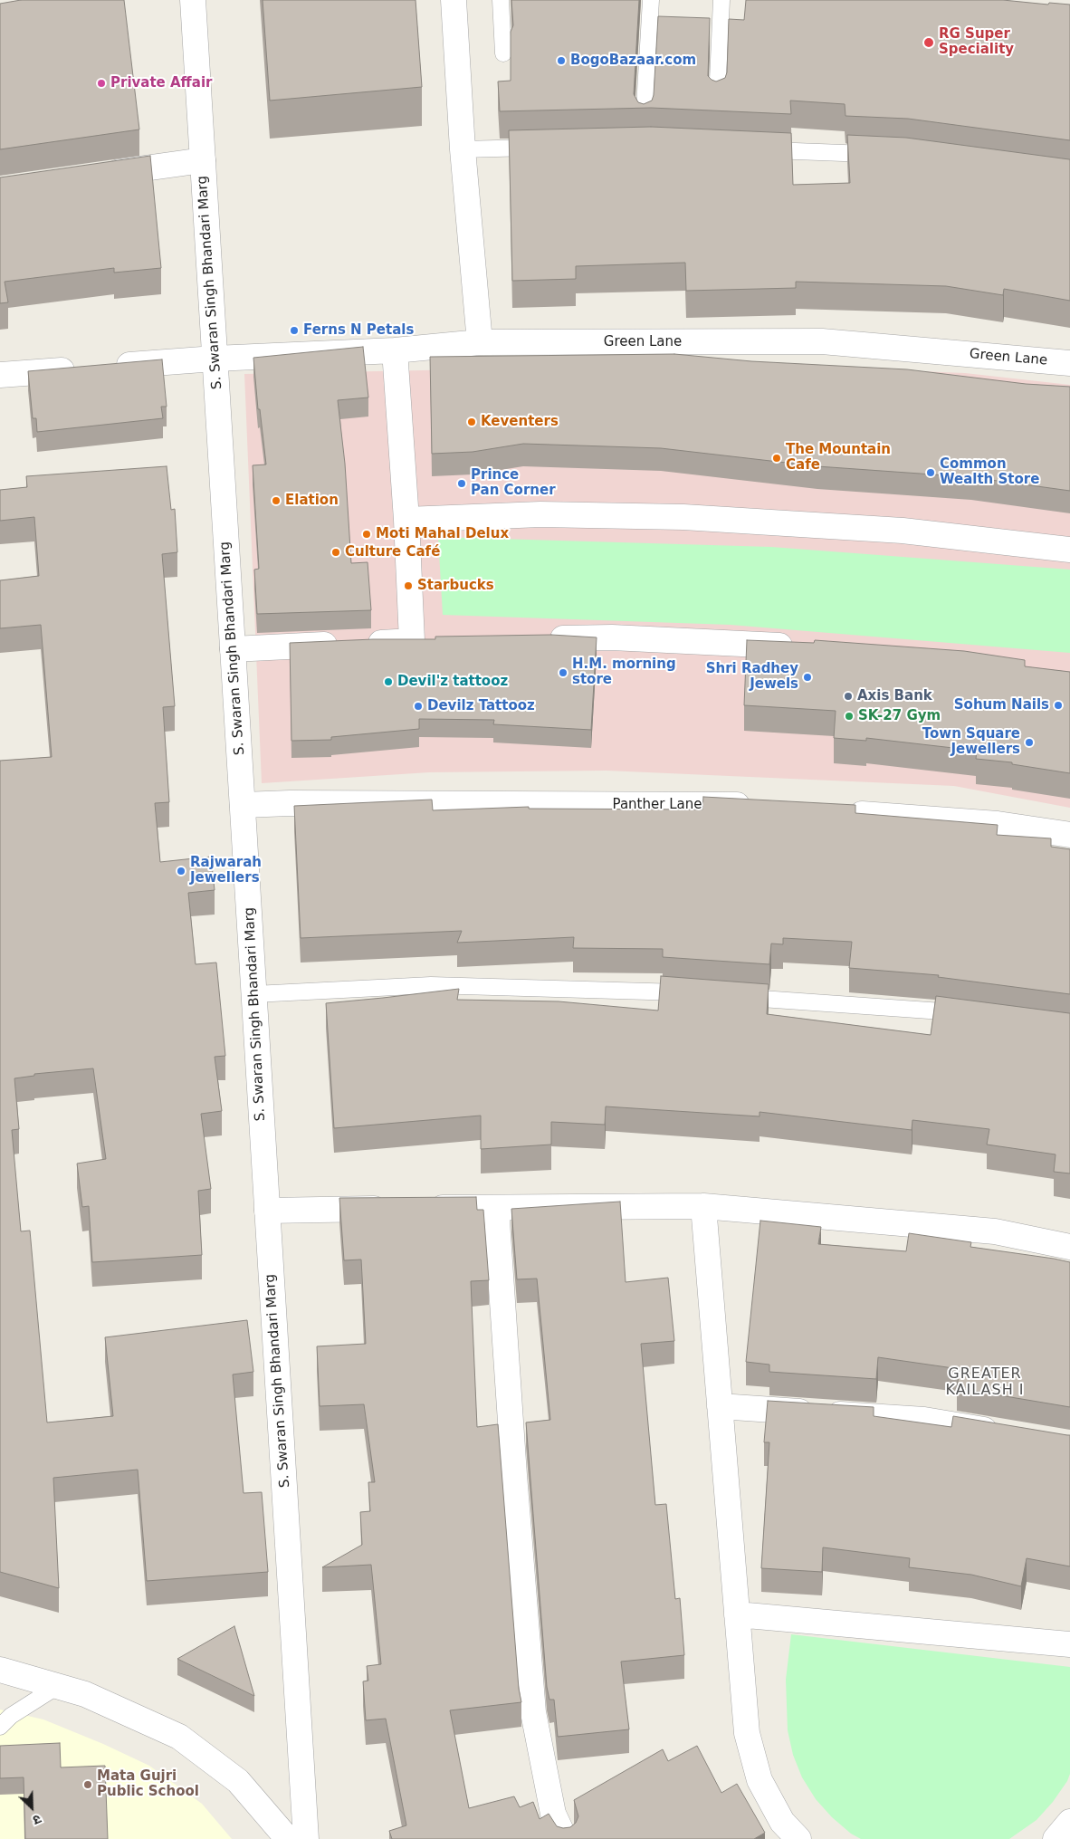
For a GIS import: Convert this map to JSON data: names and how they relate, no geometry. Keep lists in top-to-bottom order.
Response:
{
  "streets": {
    "street": ["S. Swaran Singh Bhandari Marg", "Green Lane", "Panther Lane"]
  },
  "crossings": [
    ["S. Swaran Singh Bhandari Marg", "Green Lane"],
    ["S. Swaran Singh Bhandari Marg", "Panther Lane"]
  ],
  "districts": ["GREATER KAILASH I"],
  "places": [
    "RG Super Speciality",
    "BogoBazaar.com",
    "Private Affair",
    "Ferns N Petals",
    "Keventers",
    "The Mountain Cafe",
    "Common Wealth Store",
    "Prince Pan Corner",
    "Elation",
    "Moti Mahal Delux",
    "Culture Café",
    "Starbucks",
    "H.M. morning store",
    "Shri Radhey Jewels",
    "Devil'z tattooz",
    "Axis Bank",
    "Sohum Nails",
    "Devilz Tattooz",
    "SK-27 Gym",
    "Town Square Jewellers",
    "Rajwarah Jewellers",
    "Mata Gujri Public School"
  ],
  "north": "bottom right"
}
